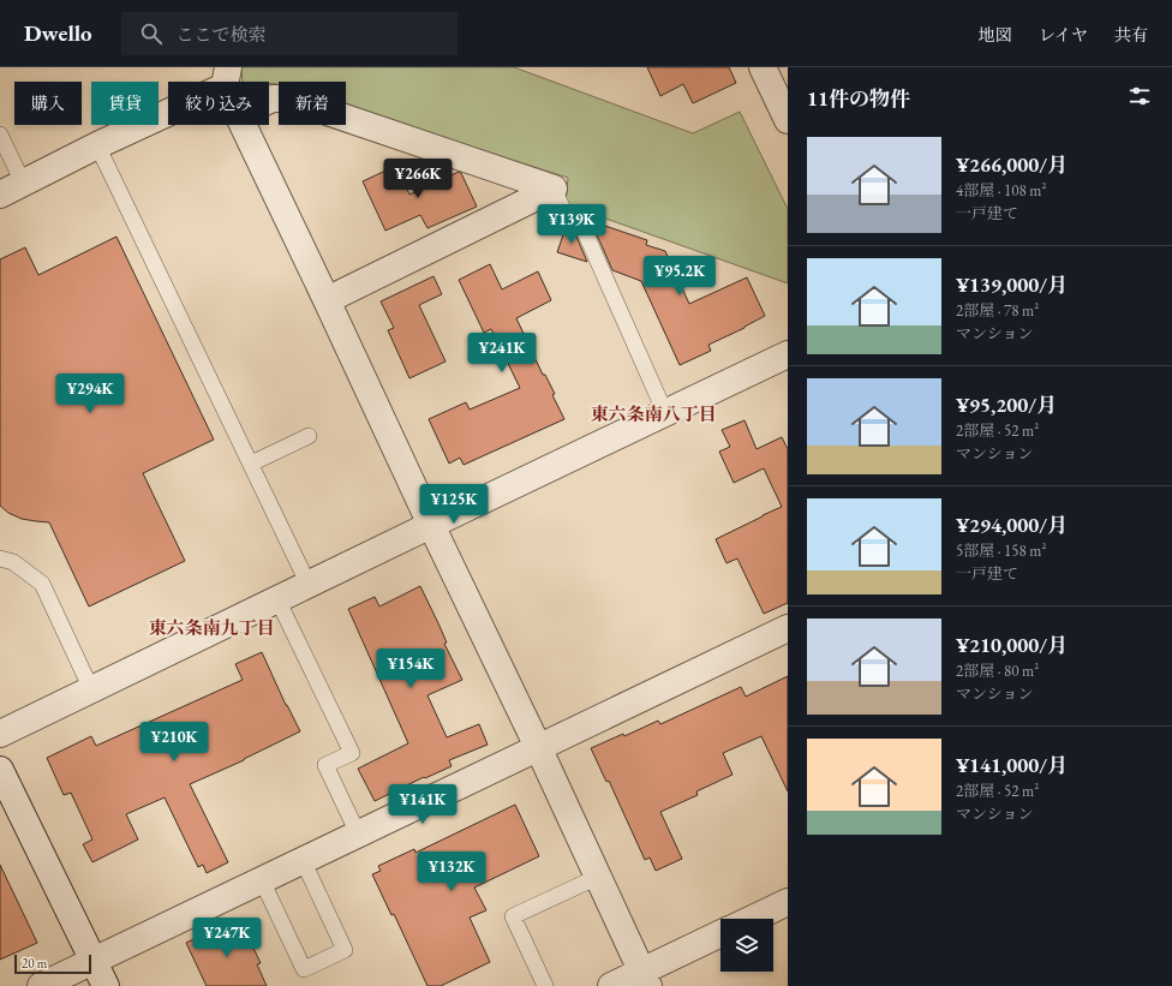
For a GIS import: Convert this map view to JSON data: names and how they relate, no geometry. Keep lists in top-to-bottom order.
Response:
{
  "districts": ["東六条南八丁目", "東六条南九丁目"],
  "scale_bar": "20 m",
  "page": {
    "header": "Dwello",
    "search": "ここで検索",
    "nav": ["地図", "レイヤ", "共有"],
    "heading": "11件の物件",
    "chip": [
      "購入",
      "賃貸",
      "絞り込み",
      "新着"
    ],
    "list": [
      {
        "name": "¥266,000/月",
        "note": "4部屋 · 108 m² · 一戸建て"
      },
      {
        "name": "¥139,000/月",
        "note": "2部屋 · 78 m² · マンション"
      },
      {
        "name": "¥95,200/月",
        "note": "2部屋 · 52 m² · マンション"
      },
      {
        "name": "¥294,000/月",
        "note": "5部屋 · 158 m² · 一戸建て"
      },
      {
        "name": "¥210,000/月",
        "note": "2部屋 · 80 m² · マンション"
      },
      {
        "name": "¥141,000/月",
        "note": "2部屋 · 52 m² · マンション"
      }
    ],
    "price": [
      "¥266K",
      "¥139K",
      "¥95.2K",
      "¥241K",
      "¥294K",
      "¥125K",
      "¥154K",
      "¥210K",
      "¥141K",
      "¥132K",
      "¥247K"
    ],
    "scale": "20 m"
  }
}
